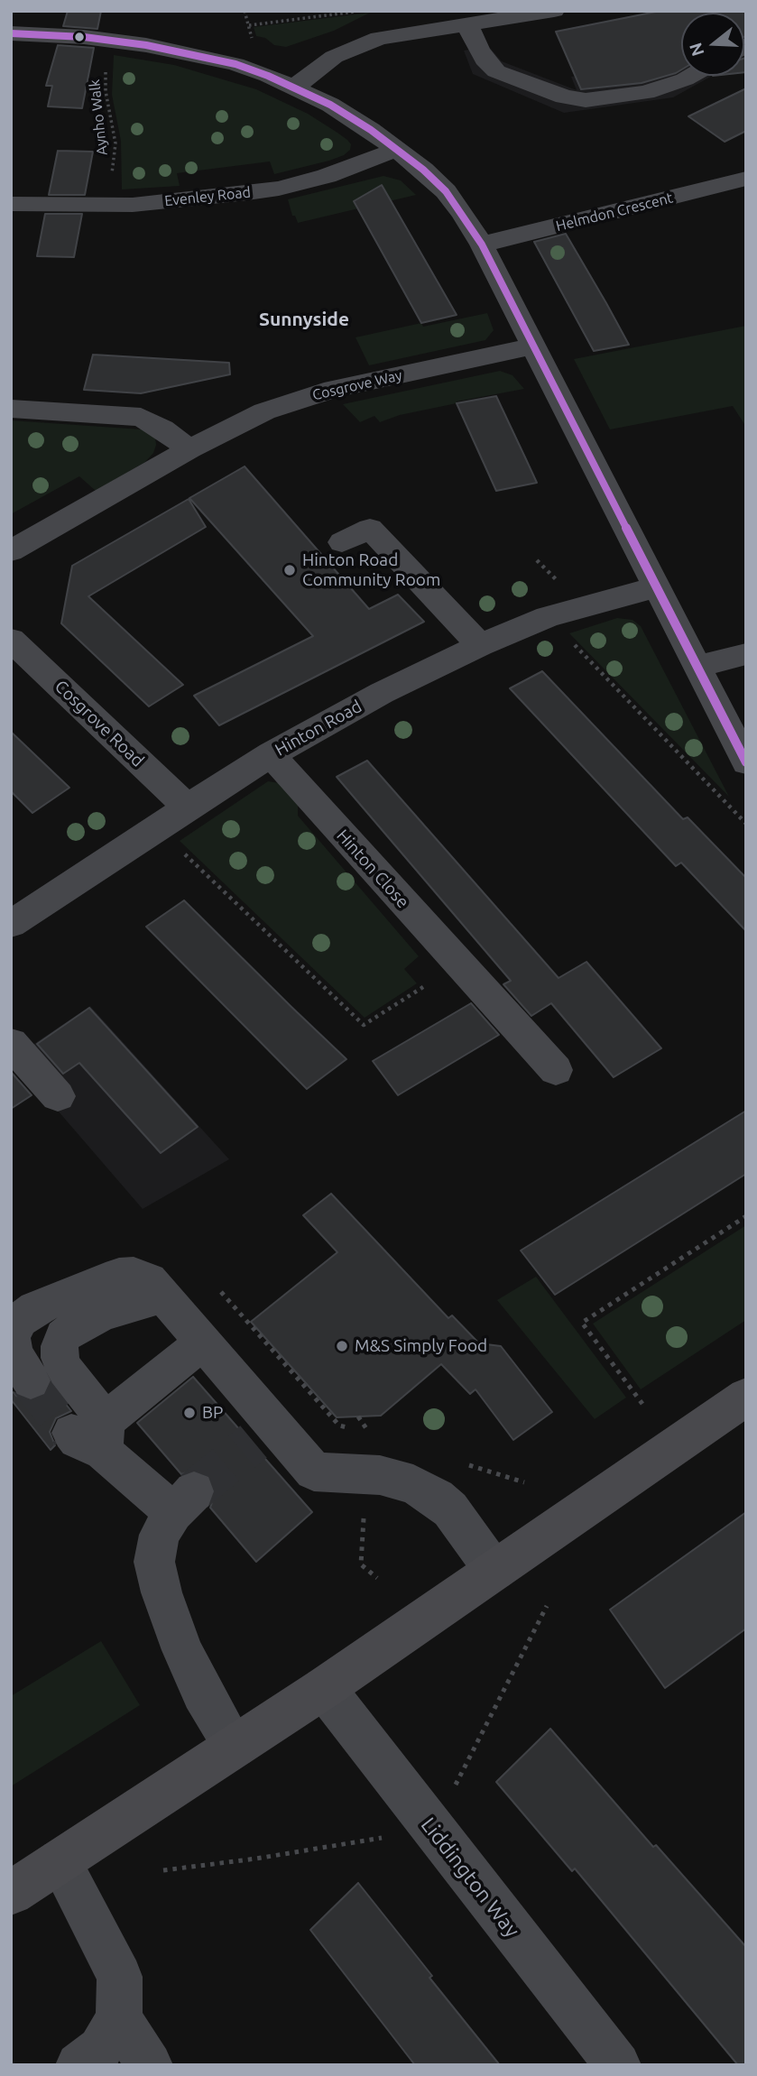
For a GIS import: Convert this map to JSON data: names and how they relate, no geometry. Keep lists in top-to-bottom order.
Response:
{
  "streets": {
    "street": [
      "Evenley Road",
      "Helmdon Crescent",
      "Cosgrove Way",
      "Cosgrove Road",
      "Hinton Road",
      "Hinton Close",
      "Liddington Way"
    ],
    "path": ["Aynho Walk"]
  },
  "crossings": [
    ["Aynho Walk", "Evenley Road"],
    ["Cosgrove Road", "Hinton Road"],
    ["Hinton Road", "Hinton Close"]
  ],
  "districts": ["Sunnyside"],
  "places": ["Hinton Road Community Room", "M&S Simply Food", "BP"],
  "north": "left"
}
